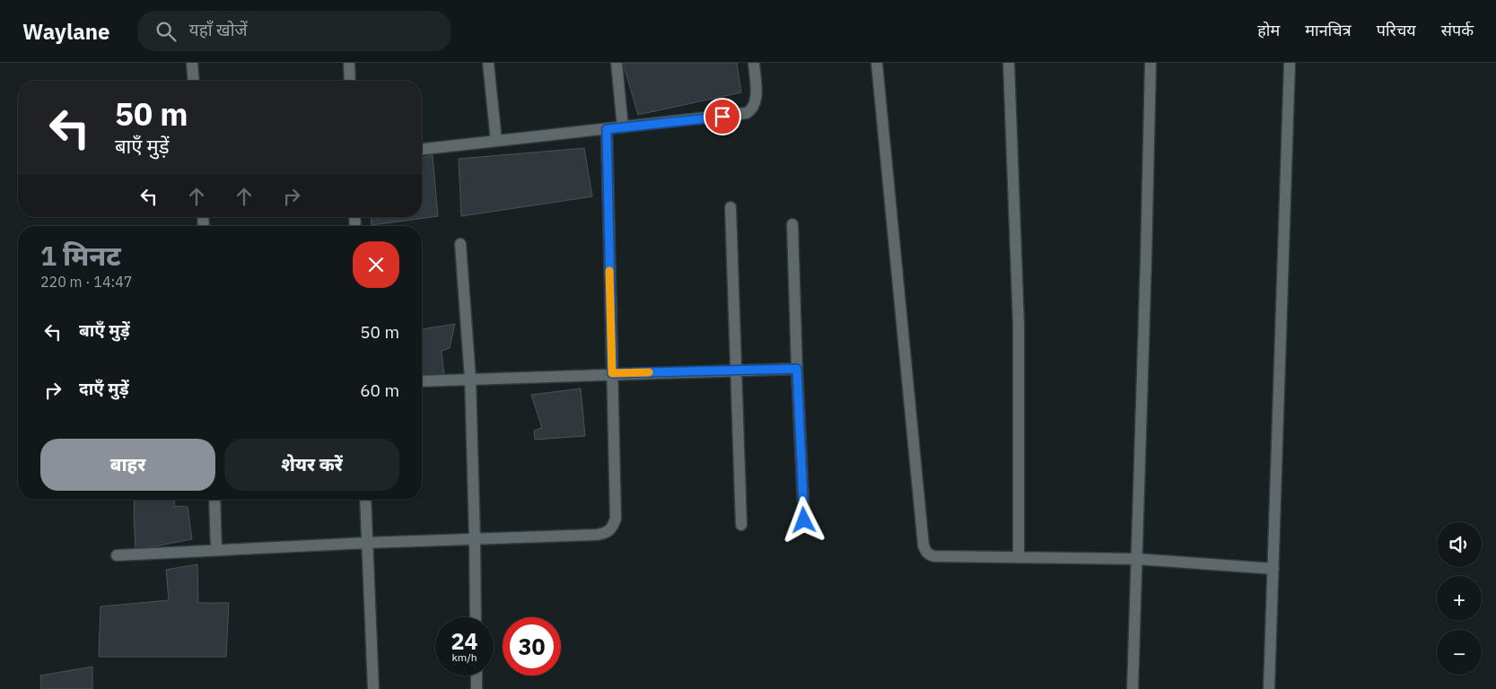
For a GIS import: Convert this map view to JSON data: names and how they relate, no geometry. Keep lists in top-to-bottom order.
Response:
{
  "page": {
    "header": "Waylane",
    "search": "यहाँ खोजें",
    "nav": [
      "होम",
      "मानचित्र",
      "परिचय",
      "संपर्क"
    ],
    "turn": ["50 m", "बाएँ मुड़ें"],
    "heading": ["1 मिनट", "220 m · 14:47"],
    "list": [
      {
        "name": "बाएँ मुड़ें",
        "value": "50 m"
      },
      {
        "name": "दाएँ मुड़ें",
        "value": "60 m"
      }
    ],
    "buttons": ["बाहर", "शेयर करें"],
    "map_buttons": ["+", "−"],
    "speed": "24 km/h",
    "limit": "30"
  }
}
